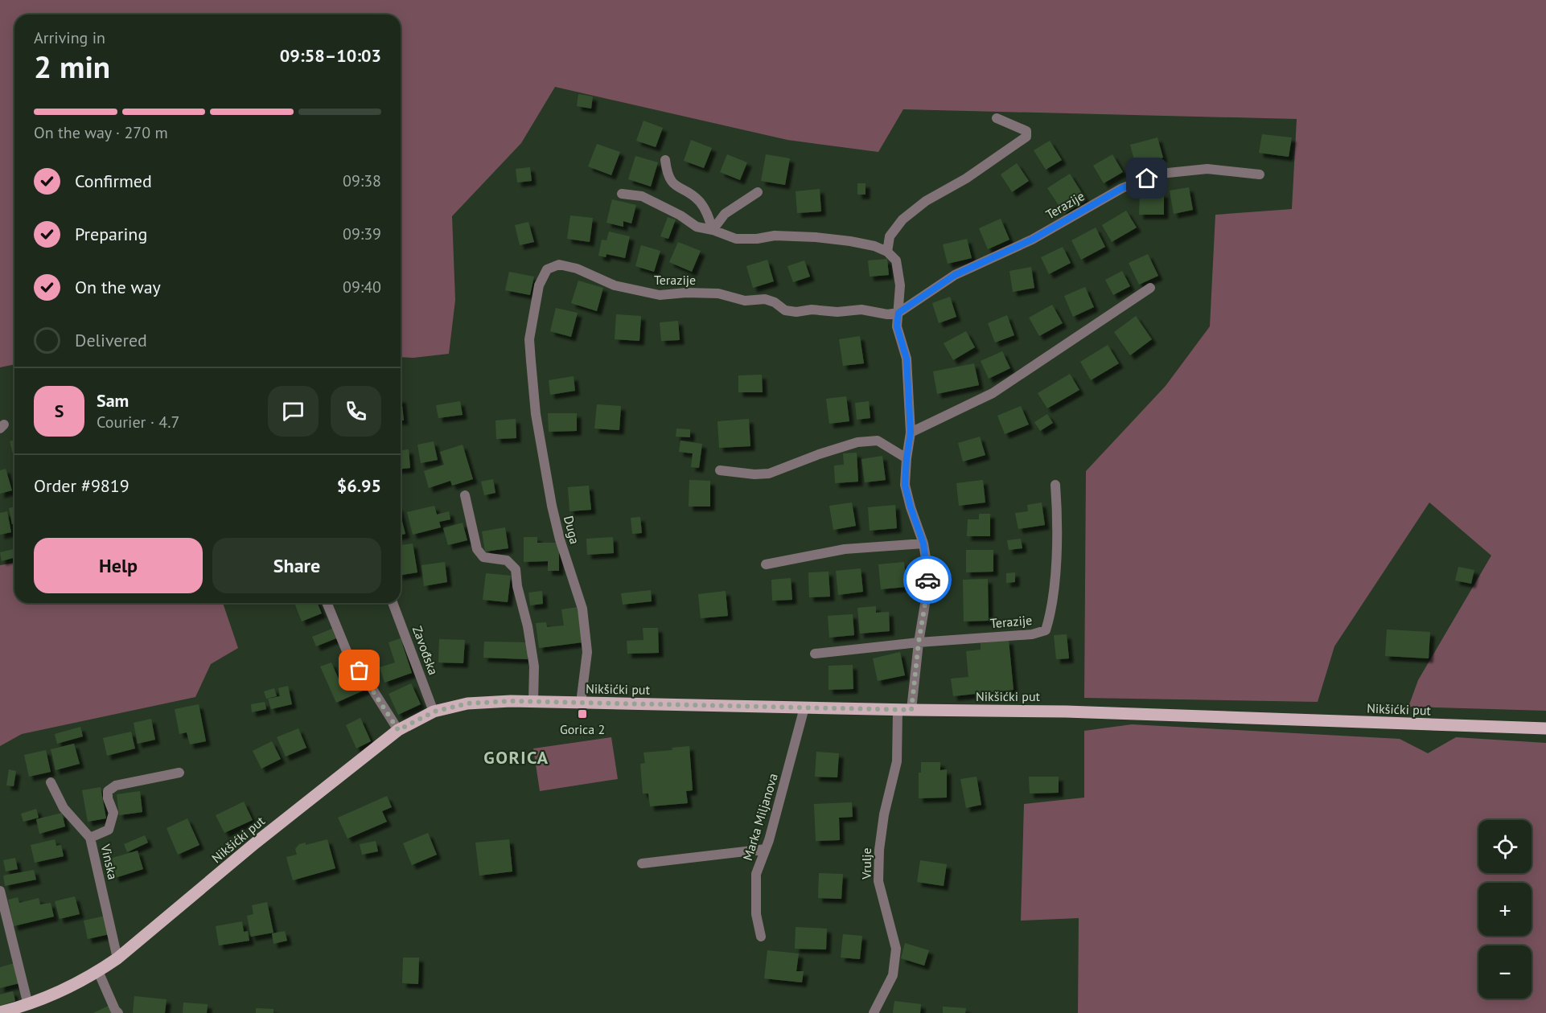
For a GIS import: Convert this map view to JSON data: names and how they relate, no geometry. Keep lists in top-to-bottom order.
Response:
{
  "streets": {
    "main road": ["Nikšićki put"],
    "street": [
      "Terazije",
      "Duga",
      "Zavođska",
      "Marka Miljanova",
      "Vinska",
      "Vrulje"
    ]
  },
  "crossings": [
    ["Terazije", "Duga"],
    ["Duga", "Nikšićki put"],
    ["Zavođska", "Nikšićki put"],
    ["Nikšićki put", "Marka Miljanova"],
    ["Nikšićki put", "Vinska"],
    ["Nikšićki put", "Vrulje"]
  ],
  "districts": ["GORICA"],
  "places": {
    "transit": ["Gorica 2"]
  },
  "page": {
    "heading": ["2 min", "Arriving in", "09:58–10:03"],
    "panel": [
      "Sam",
      "Courier · 4.7",
      "Order #9819",
      "$6.95"
    ],
    "bar": "On the way · 270 m",
    "list": [
      ["Confirmed", "09:38"],
      ["Preparing", "09:39"],
      ["On the way", "09:40"],
      "Delivered"
    ],
    "round": "S",
    "buttons": ["Help", "Share"],
    "map_buttons": ["+", "−"]
  }
}
